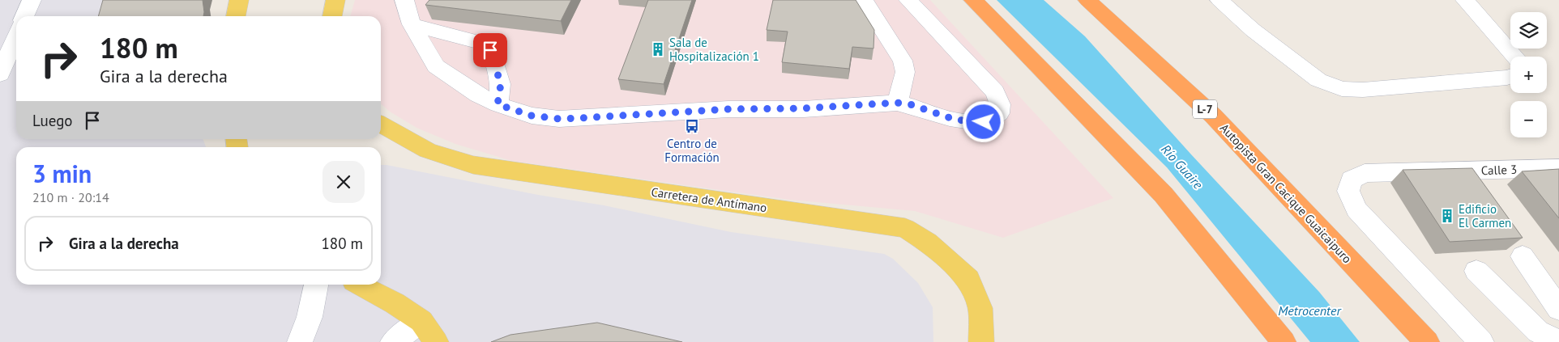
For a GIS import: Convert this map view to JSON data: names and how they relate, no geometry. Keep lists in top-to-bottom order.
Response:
{
  "streets": {
    "highway": ["L-7", "Autopista Gran Cacique Guaicaipuro"],
    "main road": ["Carretera de Antímano"],
    "street": ["Calle 3"]
  },
  "water": ["Río Guaire", "Metrocenter"],
  "places": {
    "building": ["Sala de Hospitalización 1", "Edificio El Carmen"],
    "bus stop": ["Centro de Formación"]
  },
  "page": {
    "map_buttons": ["+", "−"],
    "turn": ["180 m", "Gira a la derecha"],
    "then": "Luego",
    "heading": ["3 min", "210 m · 20:14"],
    "list": [
      {
        "name": "Gira a la derecha",
        "value": "180 m"
      }
    ]
  }
}
